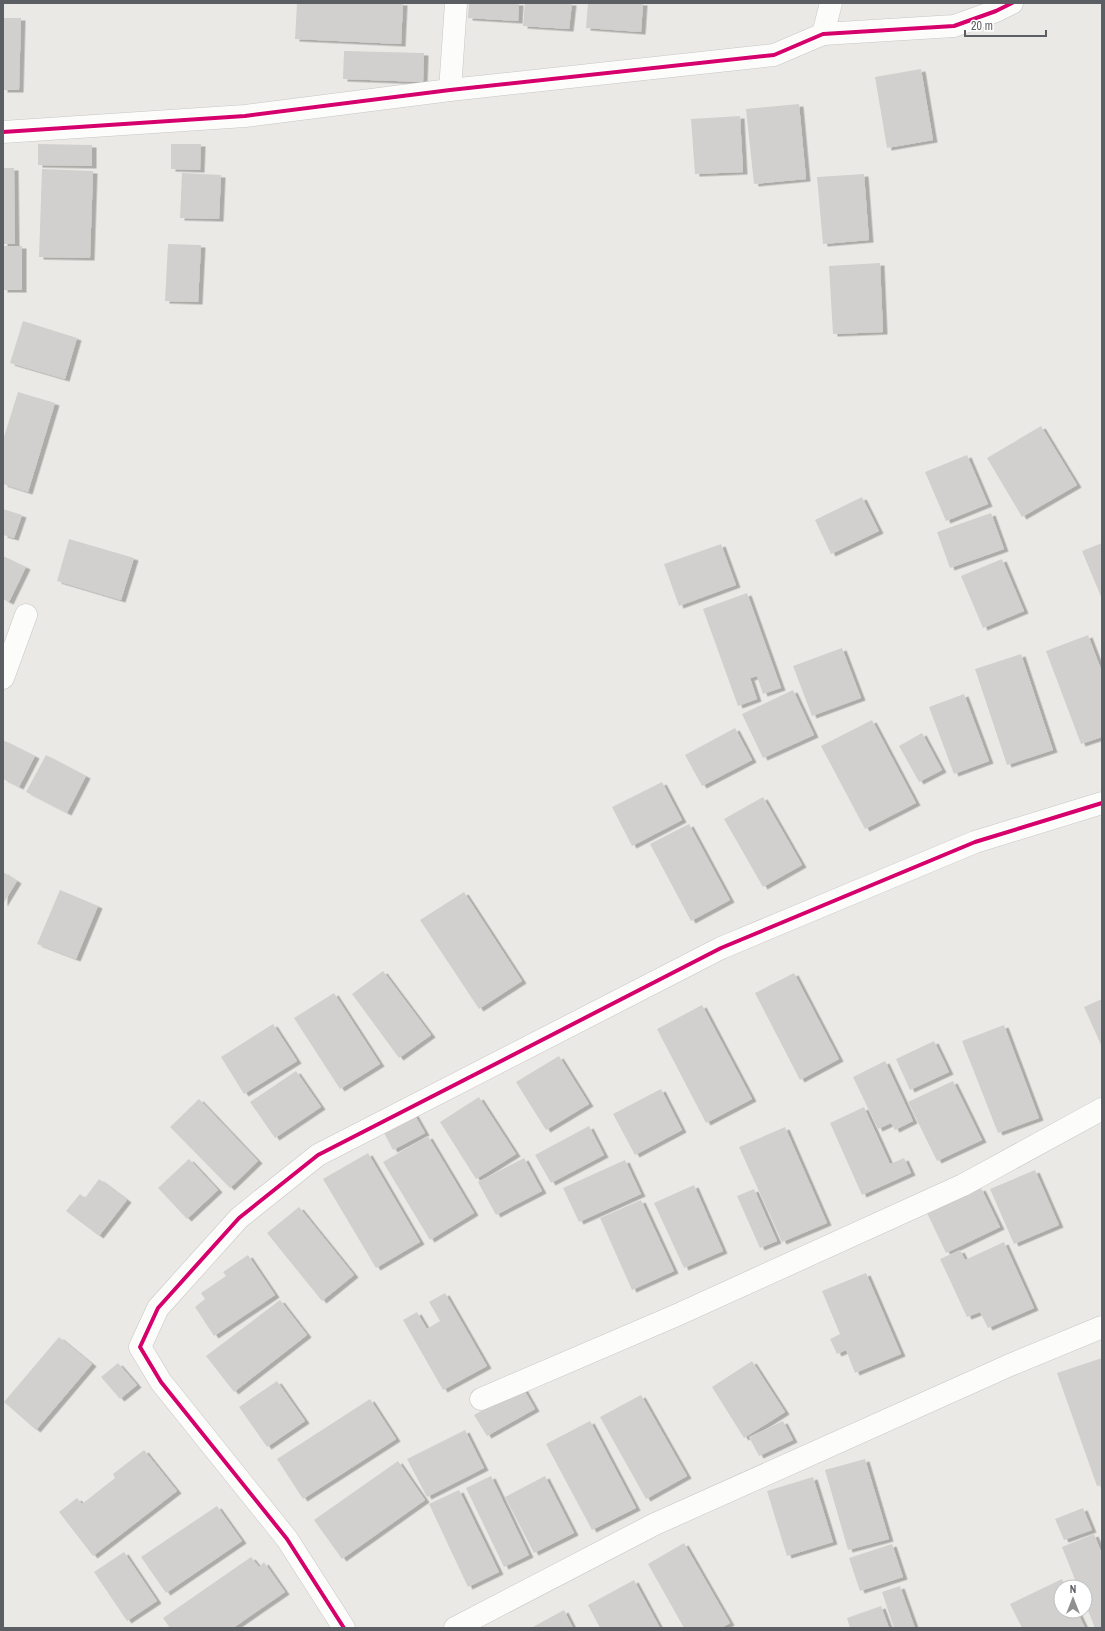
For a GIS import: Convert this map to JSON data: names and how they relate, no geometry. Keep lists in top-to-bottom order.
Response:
{
  "scale_bar": "20 m",
  "north": "top"
}
